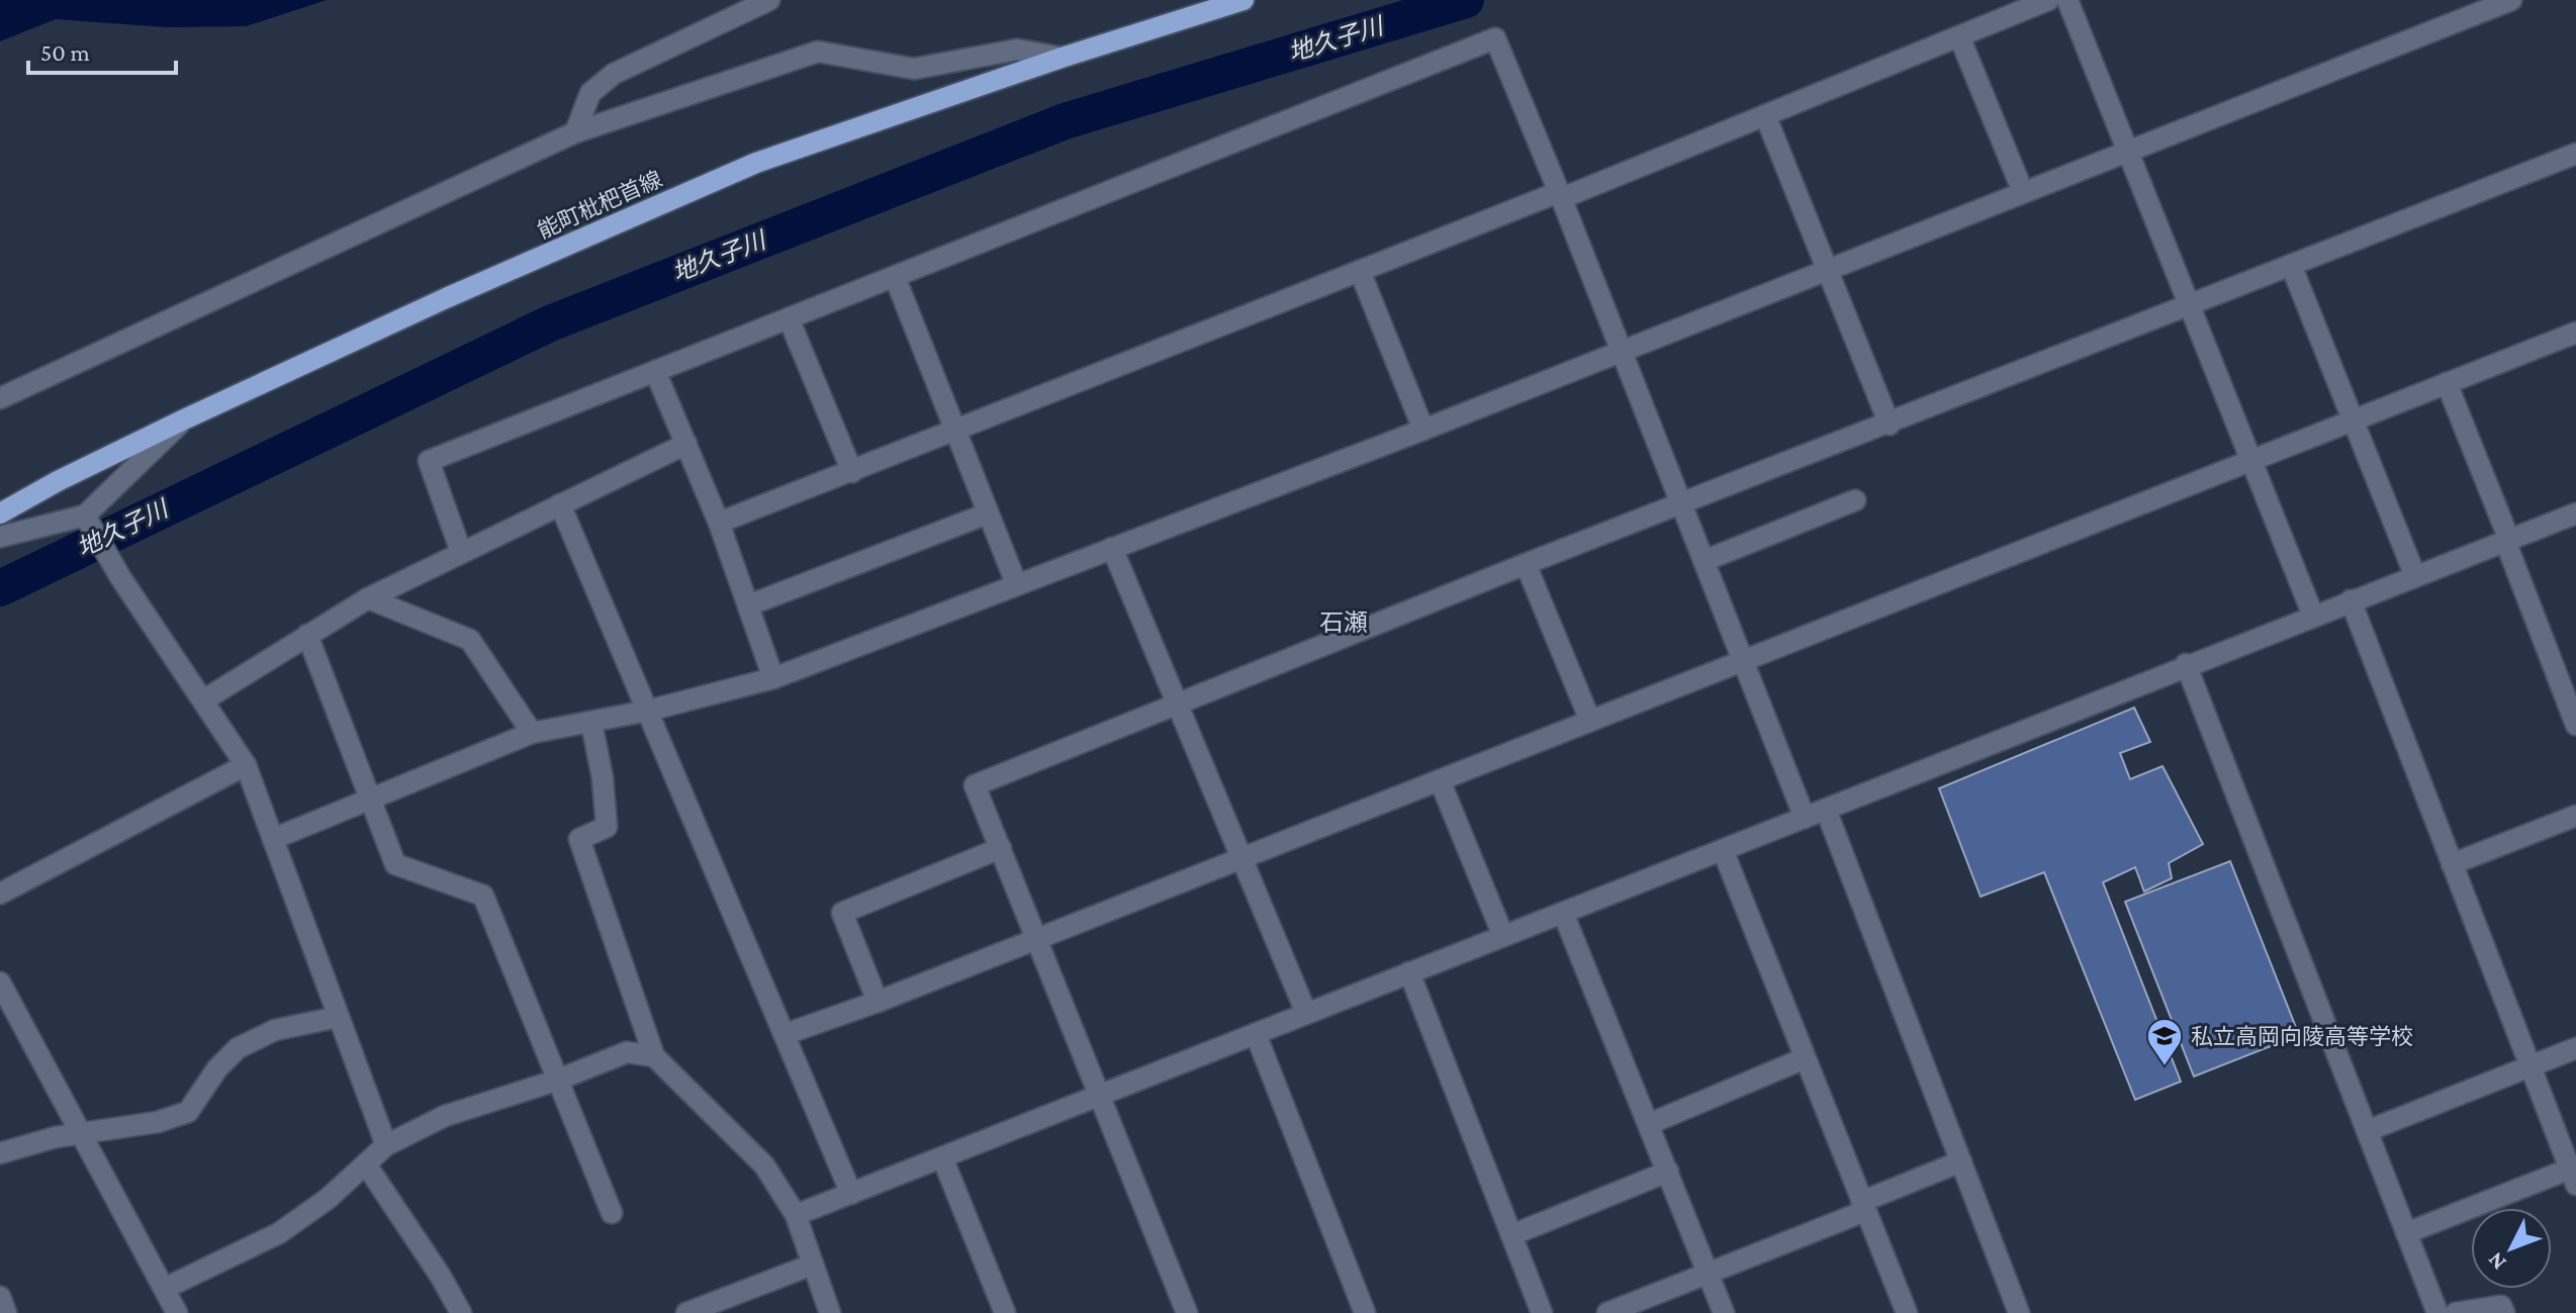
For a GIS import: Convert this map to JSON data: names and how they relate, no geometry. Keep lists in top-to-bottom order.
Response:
{
  "streets": {
    "main road": ["能町枇杷首線"]
  },
  "districts": ["石瀬"],
  "water": ["地久子川"],
  "places": {
    "school or university": ["私立高岡向陵高等学校"]
  },
  "scale_bar": "50 m",
  "north": "bottom left"
}
